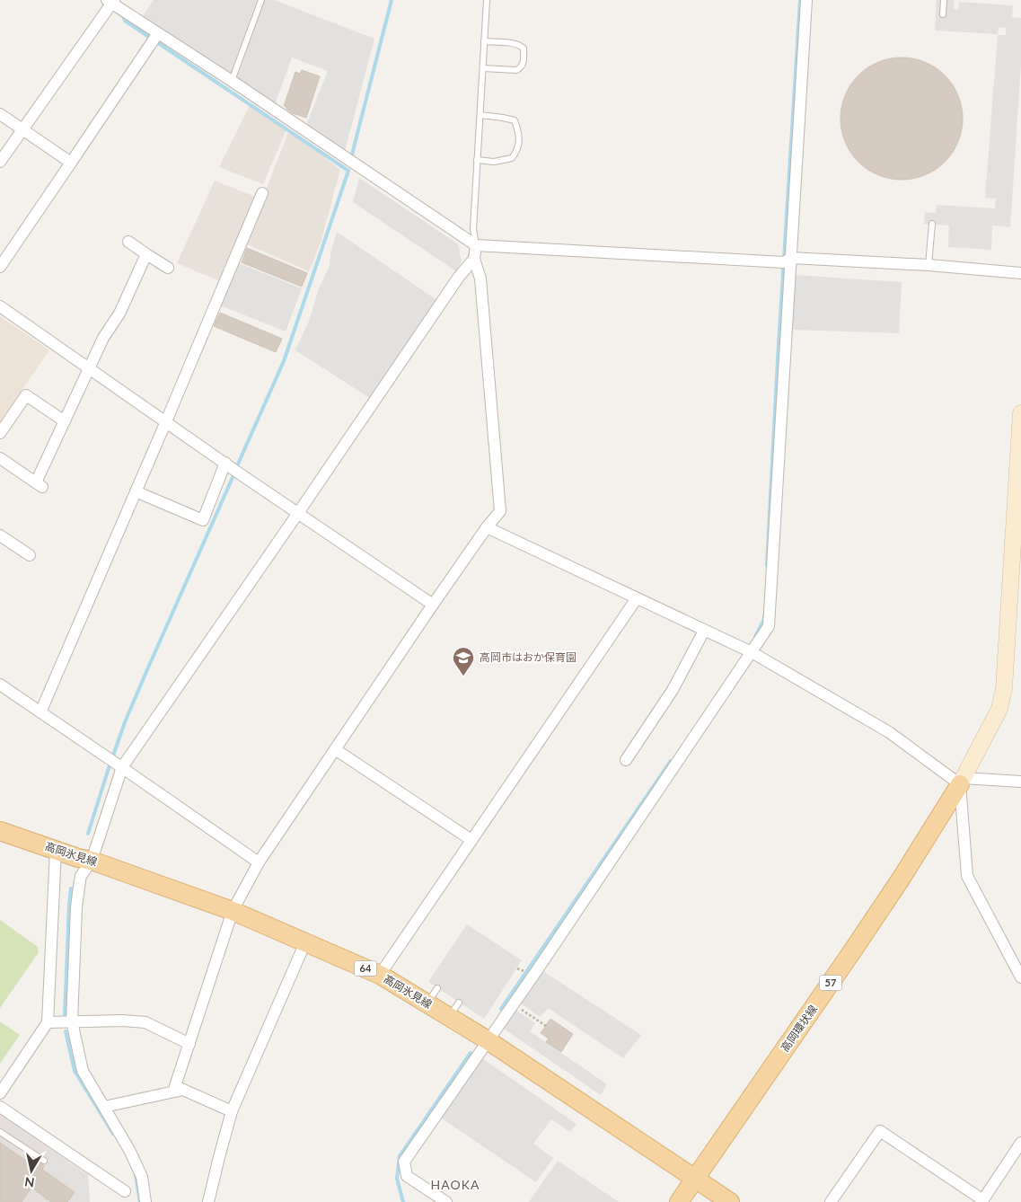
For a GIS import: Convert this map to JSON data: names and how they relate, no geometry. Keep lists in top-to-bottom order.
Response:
{
  "streets": {
    "main road": [
      "高岡氷見線",
      "64",
      "57",
      "高岡環状線"
    ]
  },
  "crossings": [
    ["高岡氷見線", "高岡環状線"]
  ],
  "districts": ["HAOKA"],
  "places": {
    "school or university": ["高岡市はおか保育園"]
  },
  "north": "bottom"
}
